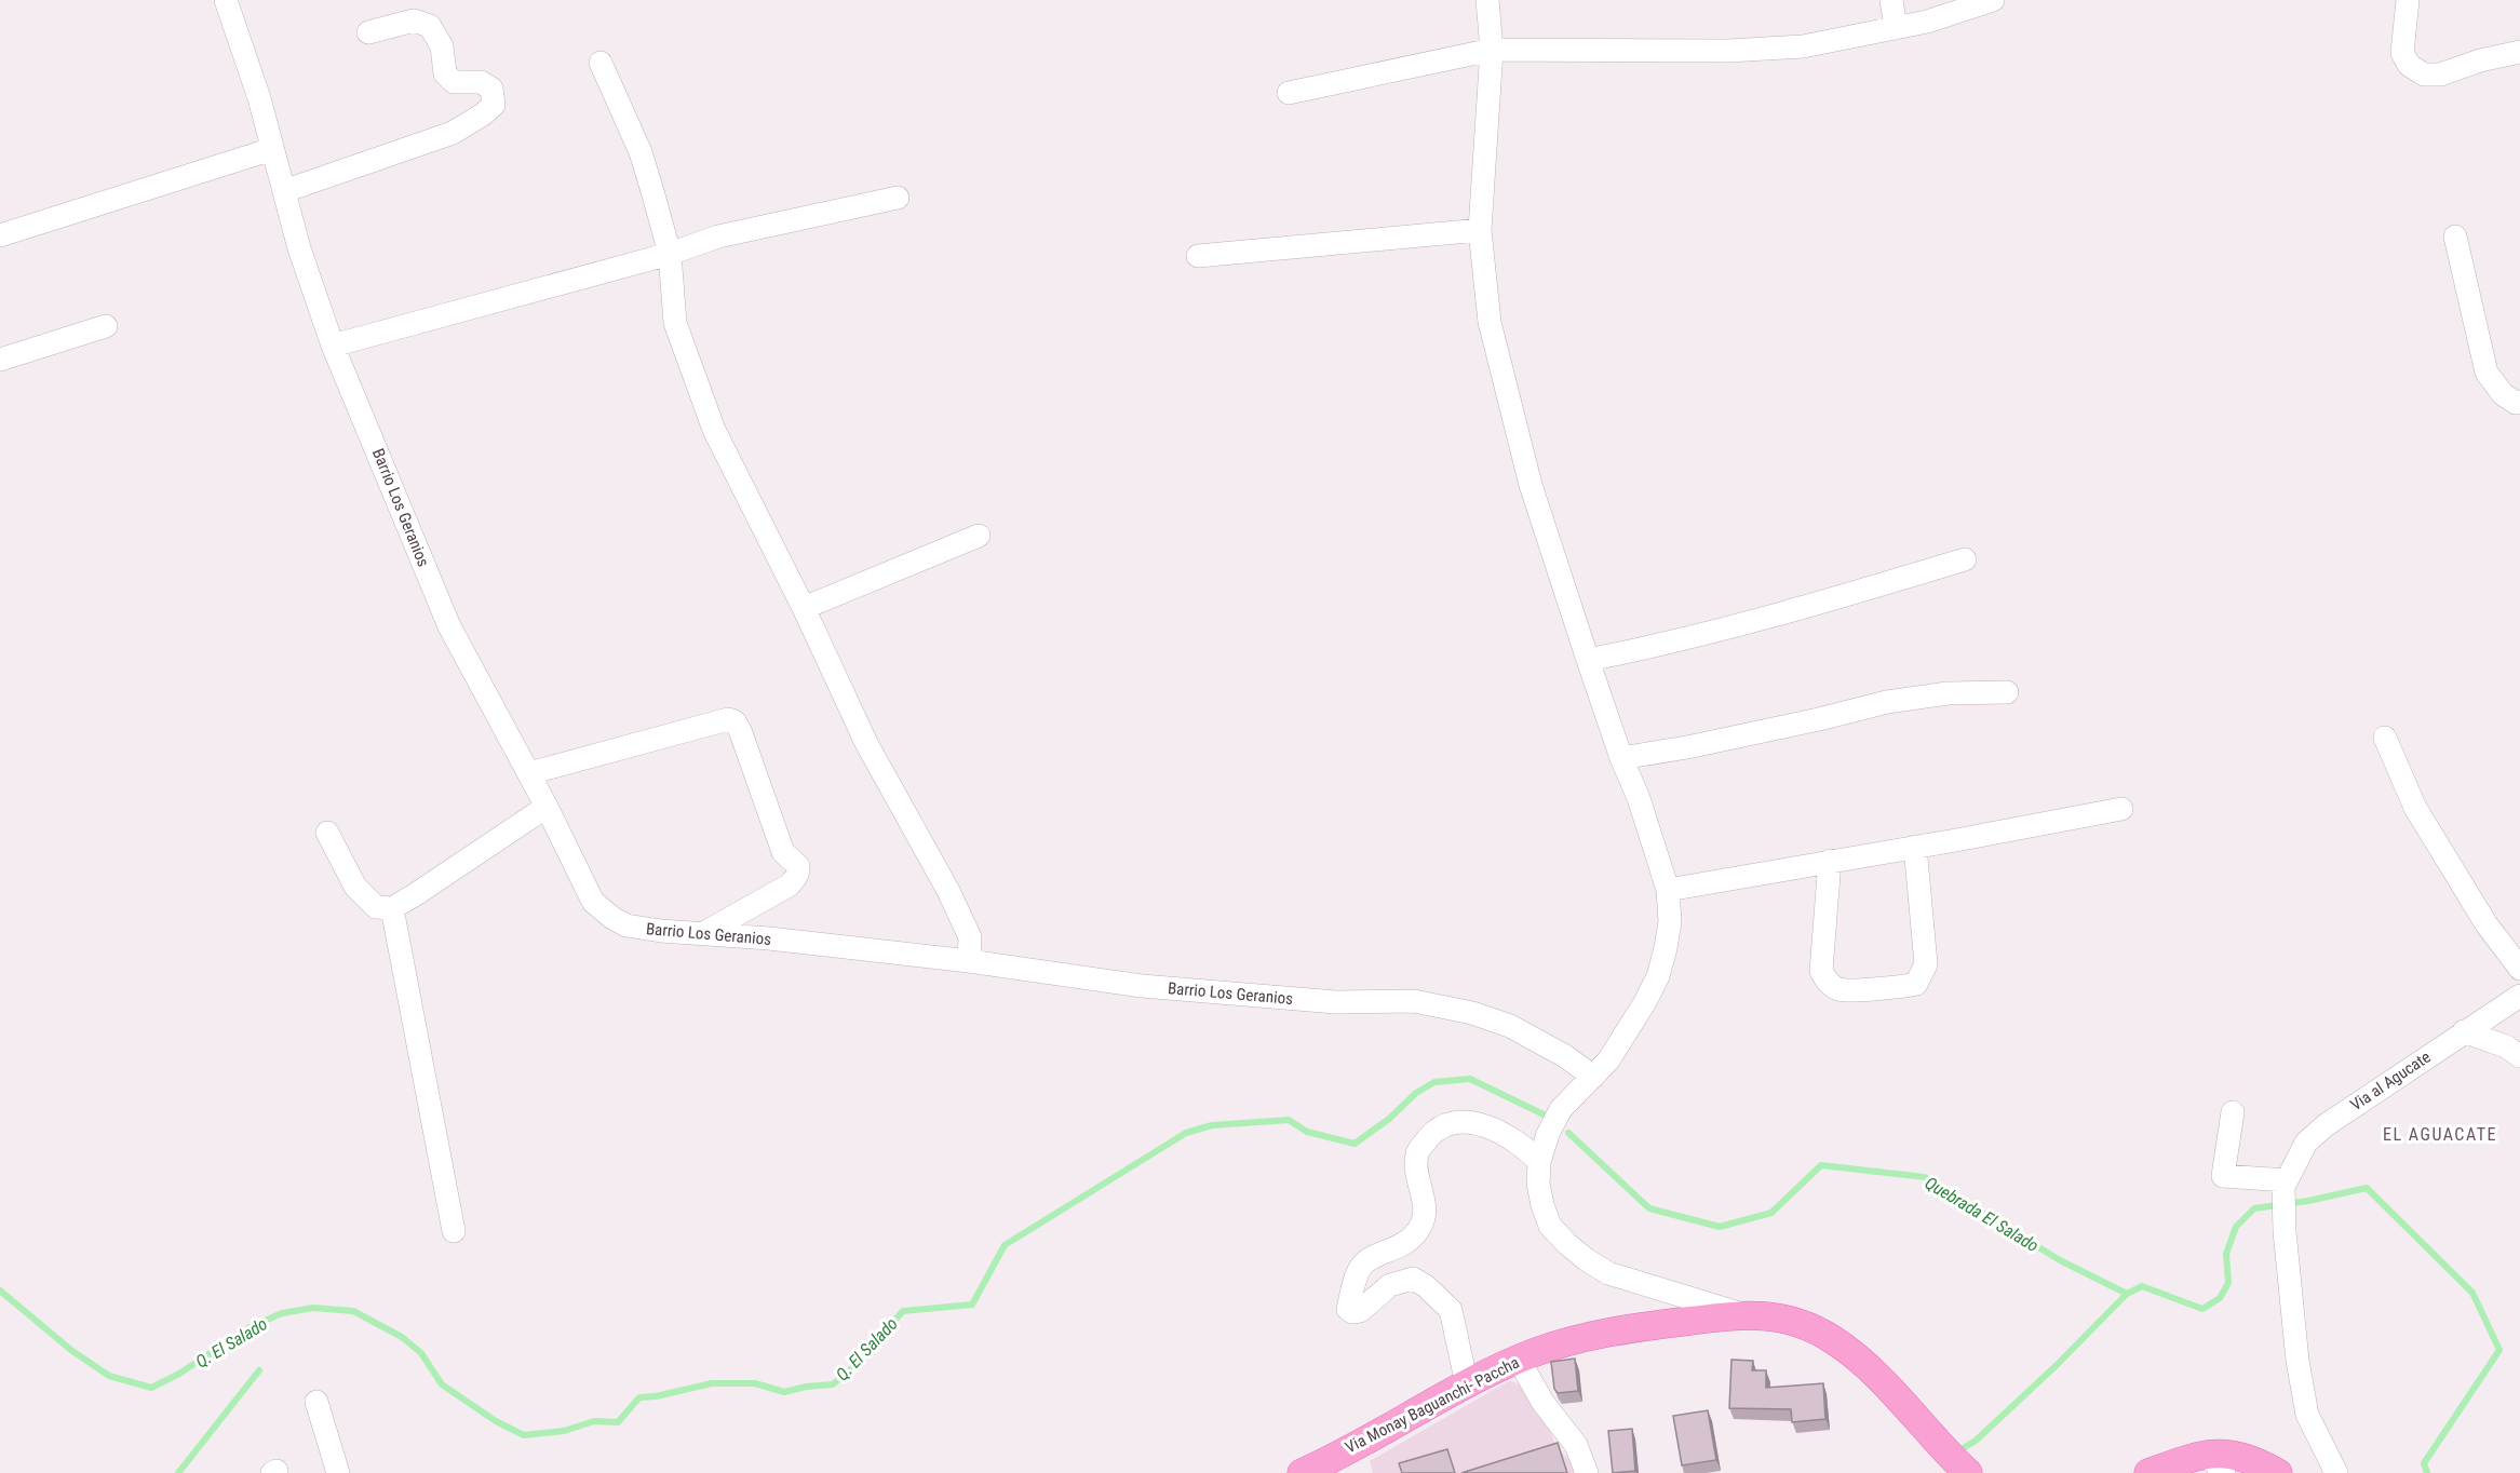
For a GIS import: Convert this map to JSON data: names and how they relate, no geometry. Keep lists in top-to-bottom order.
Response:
{
  "streets": {
    "main road": ["Via Monay Baguanchi- Paccha"],
    "street": ["Barrio Los Geranios", "Via al Agucate"]
  },
  "districts": ["EL AGUACATE"],
  "water": ["Quebrada El Salado", "Q. El Salado"]
}
